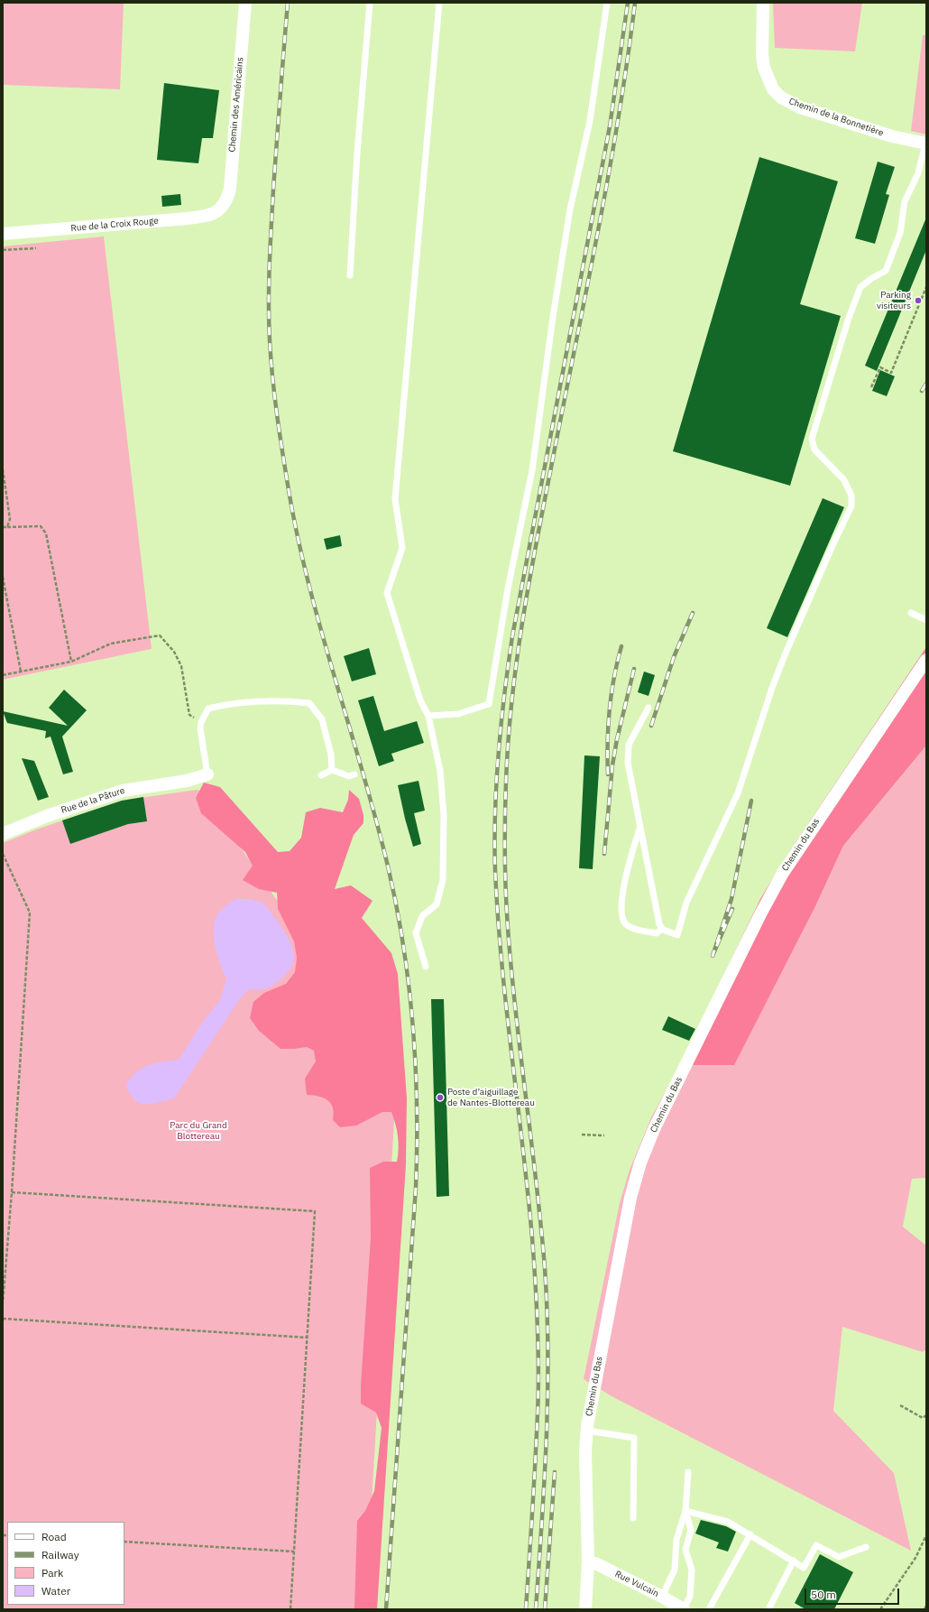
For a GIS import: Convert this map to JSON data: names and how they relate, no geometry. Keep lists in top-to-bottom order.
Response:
{
  "streets": {
    "street": [
      "Chemin des Américains",
      "Chemin de la Bonnetière",
      "Rue de la Croix Rouge",
      "Rue de la Pâture",
      "Chemin du Bas",
      "Rue Vulcain"
    ]
  },
  "crossings": [
    ["Chemin des Américains", "Rue de la Croix Rouge"],
    ["Chemin du Bas", "Rue Vulcain"]
  ],
  "parks": ["Parc du Grand Blottereau"],
  "places": ["Parking visiteurs", "Poste d’aiguillage de Nantes-Blottereau"],
  "legend": [
    "Road",
    "Railway",
    "Park",
    "Water"
  ],
  "scale_bar": "50 m"
}
